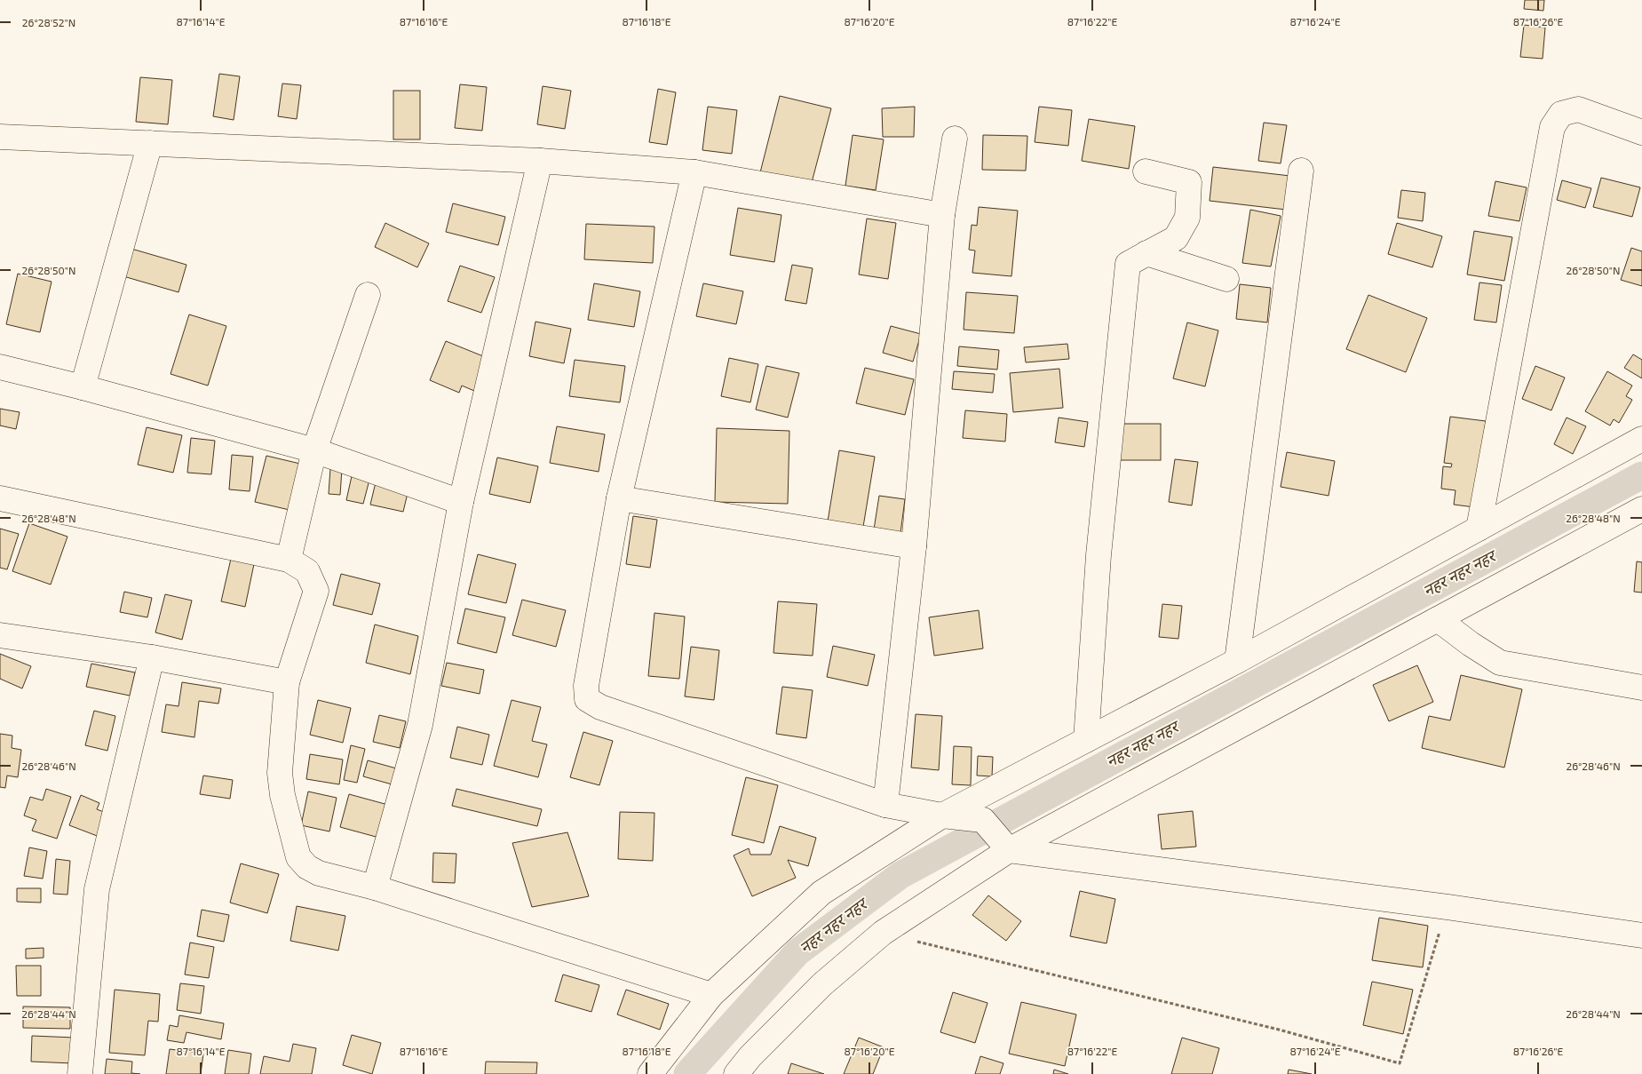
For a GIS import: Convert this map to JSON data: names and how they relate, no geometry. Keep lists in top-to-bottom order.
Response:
{
  "water": ["नहर नहर नहर"],
  "coordinates": [
    "87°16'14\"E",
    "87°16'16\"E",
    "87°16'18\"E",
    "87°16'20\"E",
    "87°16'22\"E",
    "87°16'24\"E",
    "87°16'26\"E",
    "26°28'52\"N",
    "26°28'50\"N",
    "26°28'48\"N",
    "26°28'46\"N",
    "26°28'44\"N"
  ]
}
